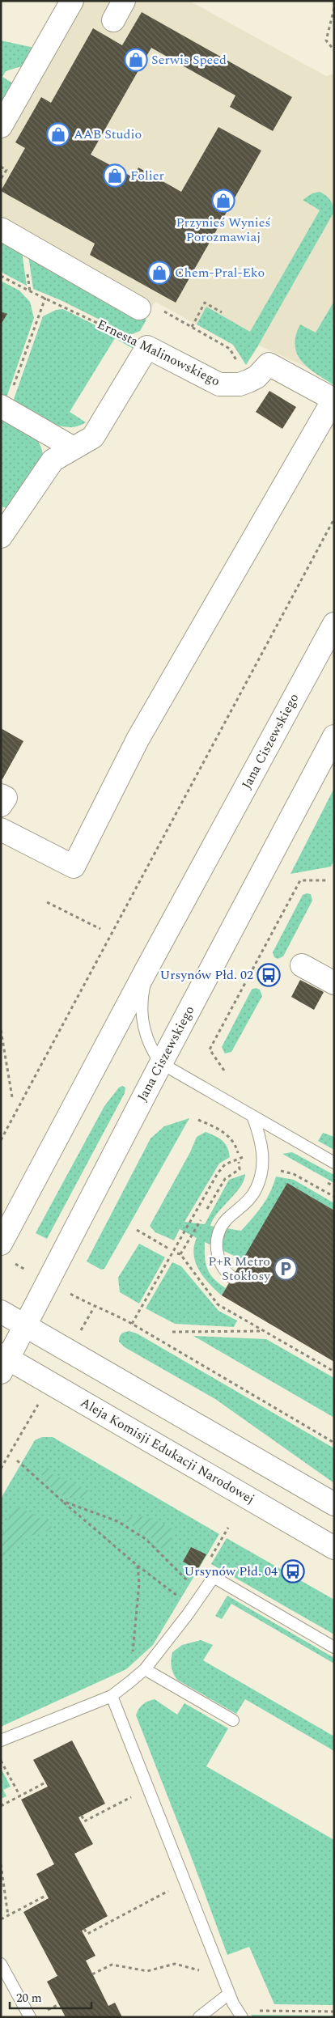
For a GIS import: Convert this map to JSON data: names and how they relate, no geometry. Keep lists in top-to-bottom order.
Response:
{
  "streets": {
    "street": ["Ernesta Malinowskiego", "Jana Ciszewskiego", "Aleja Komisji Edukacji Narodowej"]
  },
  "crossings": [
    ["Jana Ciszewskiego", "Aleja Komisji Edukacji Narodowej"]
  ],
  "places": {
    "shop": [
      "Serwis Speed",
      "AAB Studio",
      "Folier",
      "Przynieś Wynieś Porozmawiaj",
      "Chem-Pral-Eko"
    ],
    "bus stop": ["Ursynów Płd. 02", "Ursynów Płd. 04"],
    "parking": ["P+R Metro Stokłosy"]
  },
  "scale_bar": "20 m"
}
